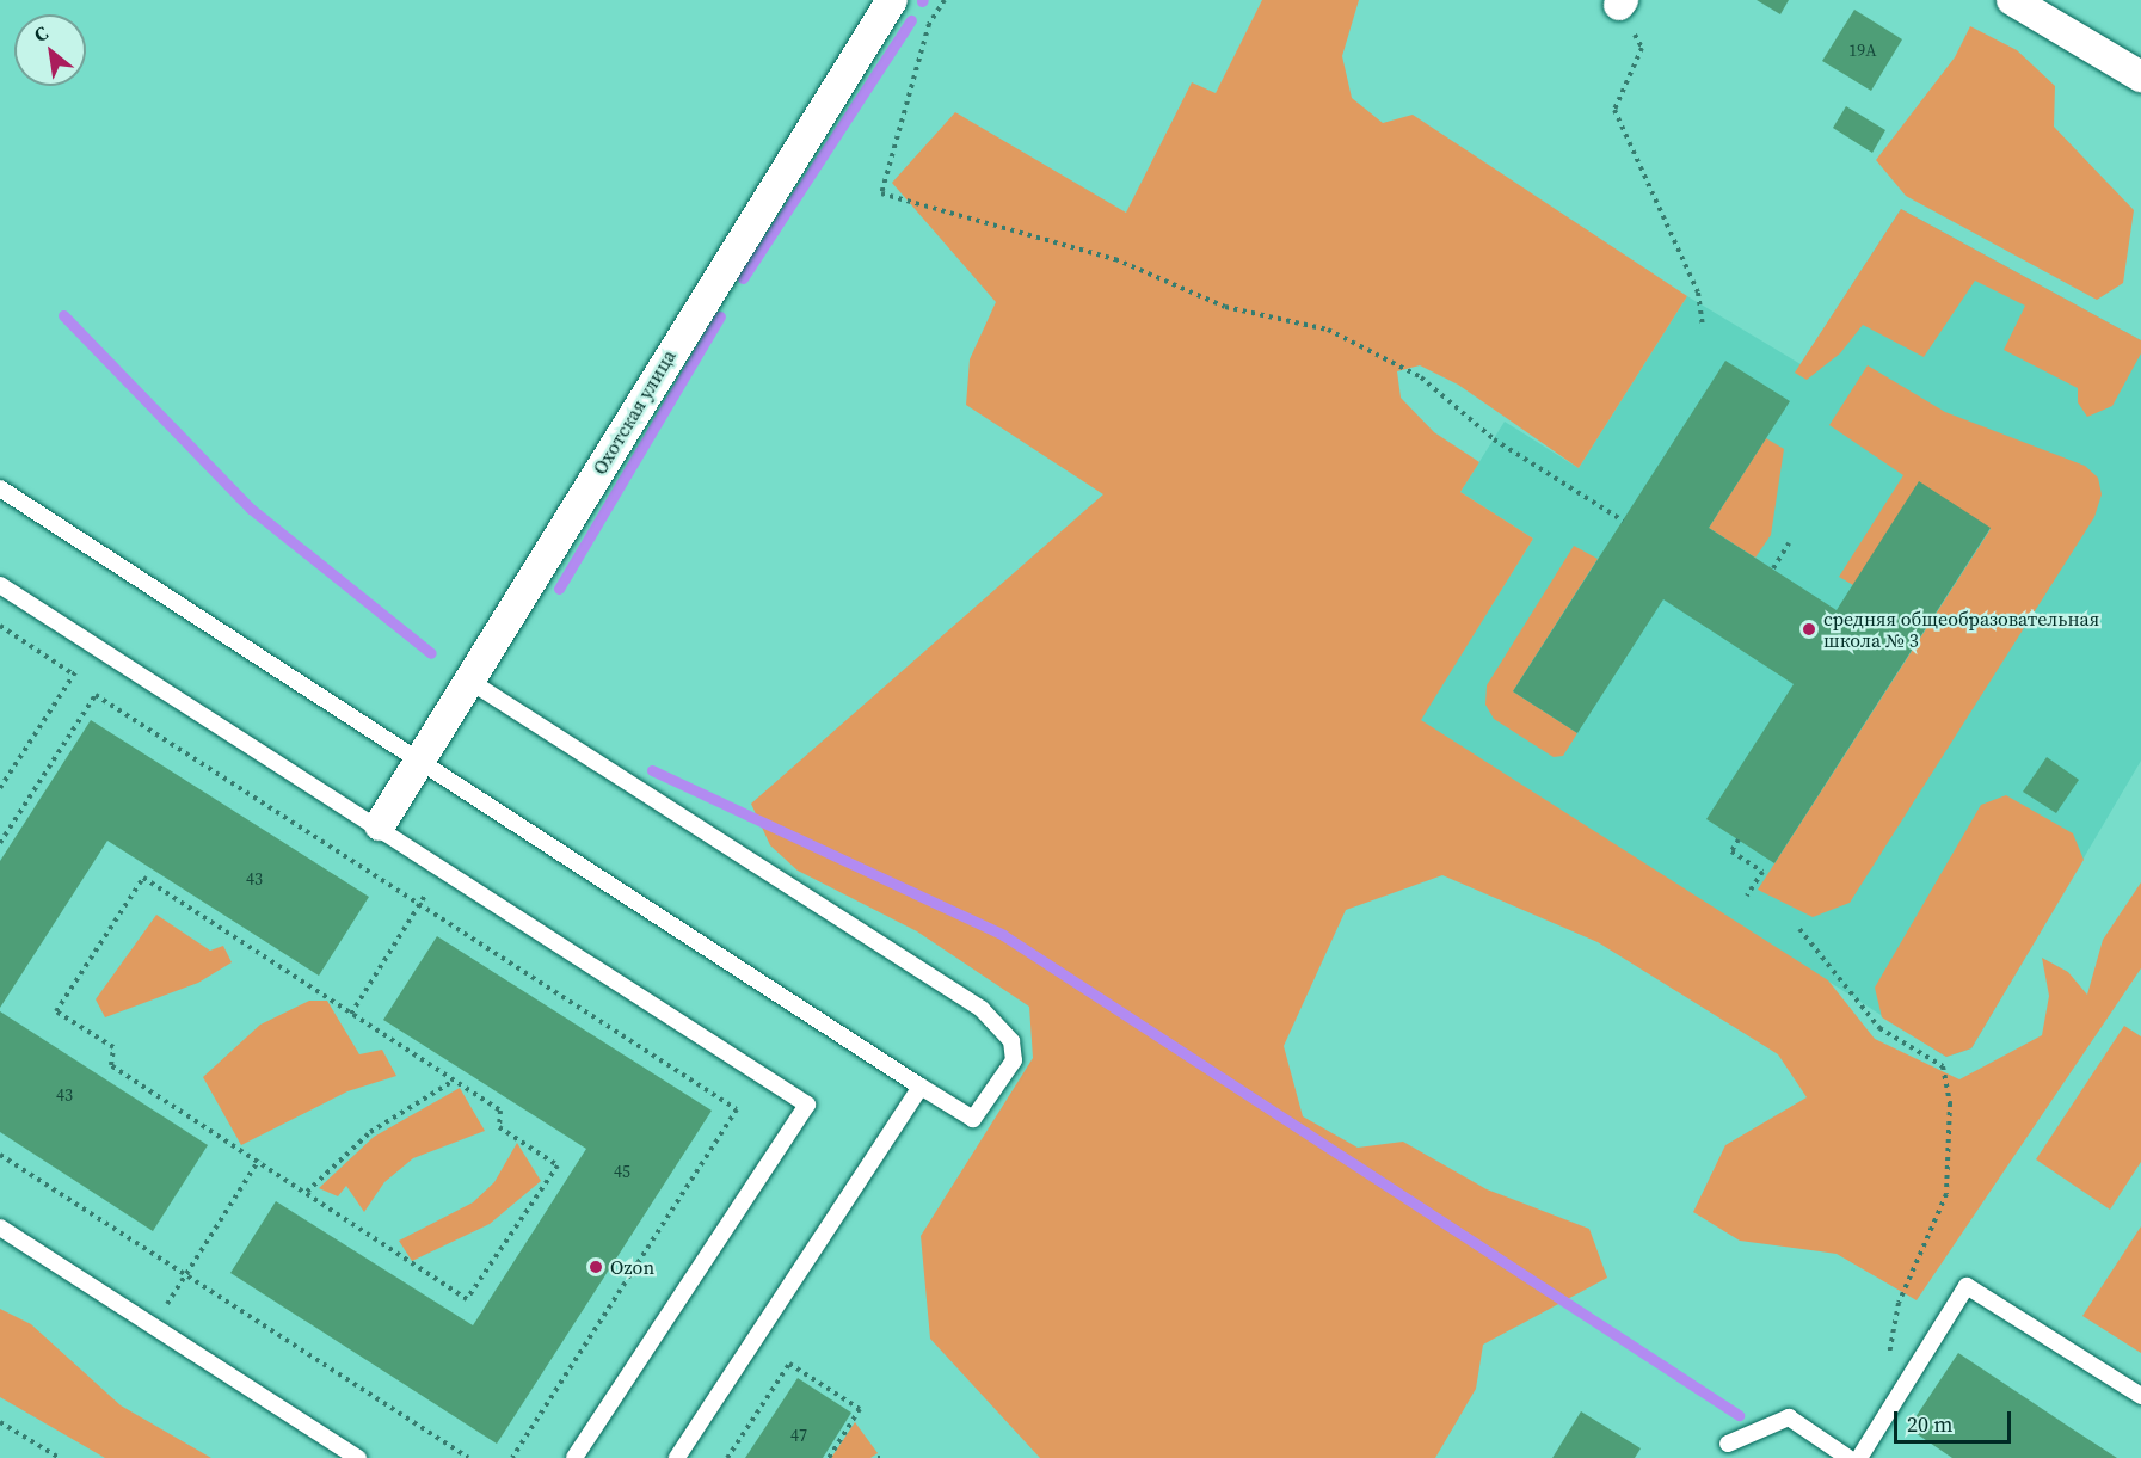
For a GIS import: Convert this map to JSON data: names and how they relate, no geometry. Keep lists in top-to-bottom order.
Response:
{
  "streets": {
    "street": ["Охотская улица"]
  },
  "places": ["средняя общеобразовательная школа № 3", "Ozon"],
  "house_numbers": [
    "19А",
    "43",
    "43",
    "45",
    "47"
  ],
  "scale_bar": "20 m",
  "north": "top left"
}
